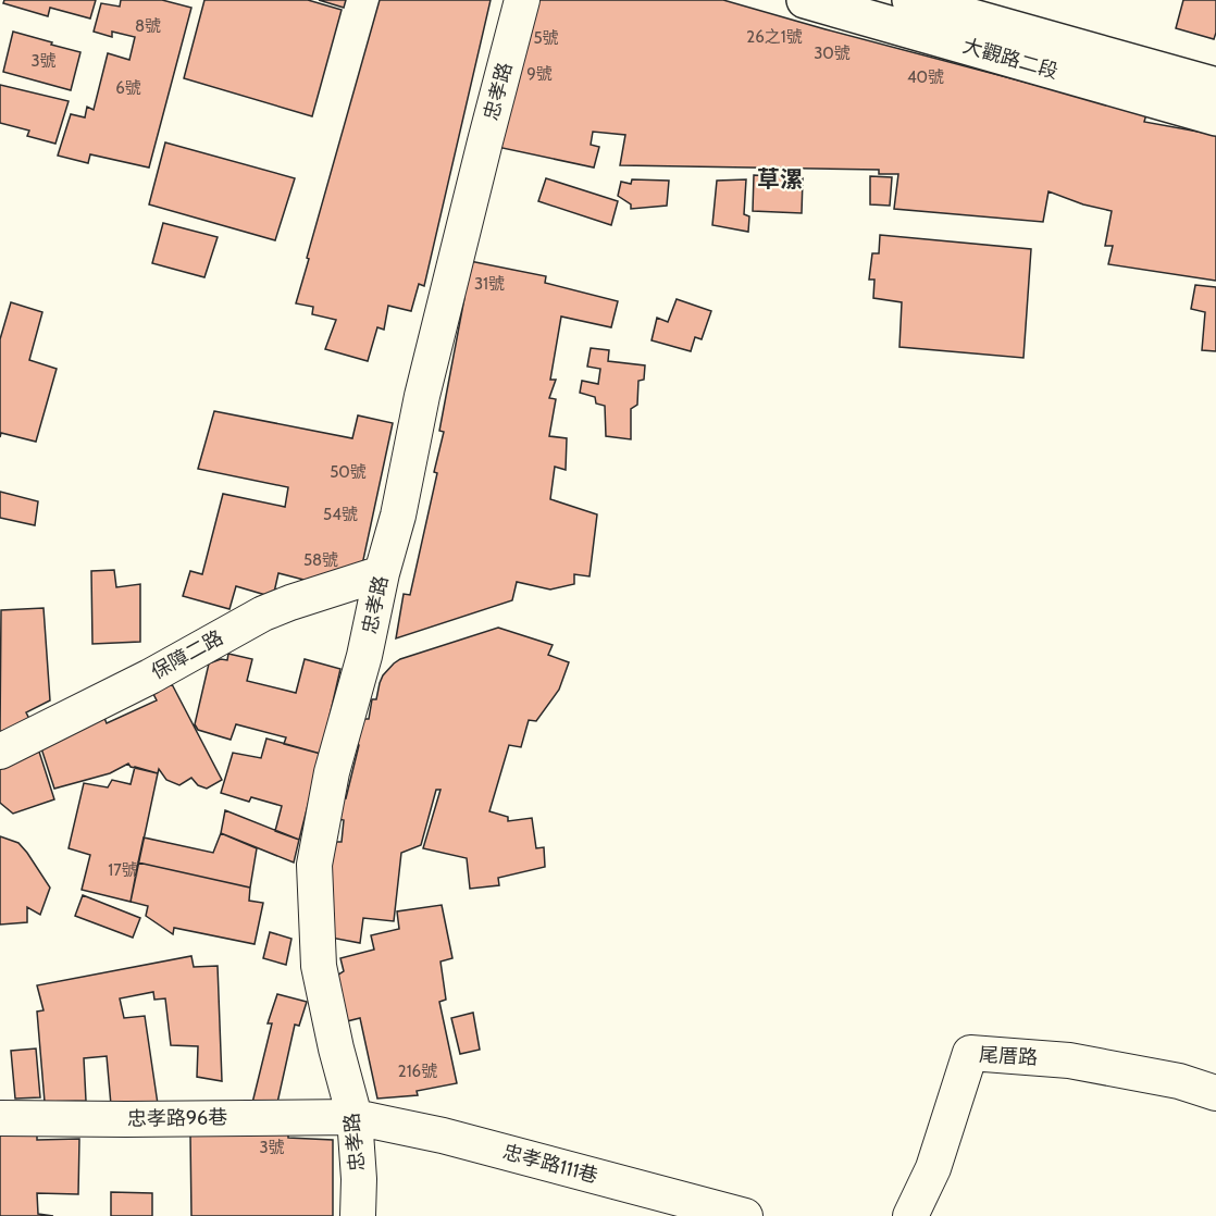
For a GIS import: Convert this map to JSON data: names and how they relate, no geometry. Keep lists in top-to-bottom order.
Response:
{
  "streets": {
    "main road": ["大觀路二段"],
    "street": [
      "忠孝路",
      "保障二路",
      "尾厝路",
      "忠孝路96巷",
      "忠孝路111巷"
    ]
  },
  "crossings": [
    ["忠孝路", "保障二路"],
    ["忠孝路", "忠孝路96巷"],
    ["忠孝路", "忠孝路111巷"],
    ["忠孝路96巷", "忠孝路111巷"]
  ],
  "districts": ["草漯"],
  "house_numbers": [
    "8號",
    "26之1號",
    "5號",
    "30號",
    "3號",
    "9號",
    "40號",
    "6號",
    "31號",
    "50號",
    "54號",
    "58號",
    "17號",
    "216號",
    "3號"
  ]
}
